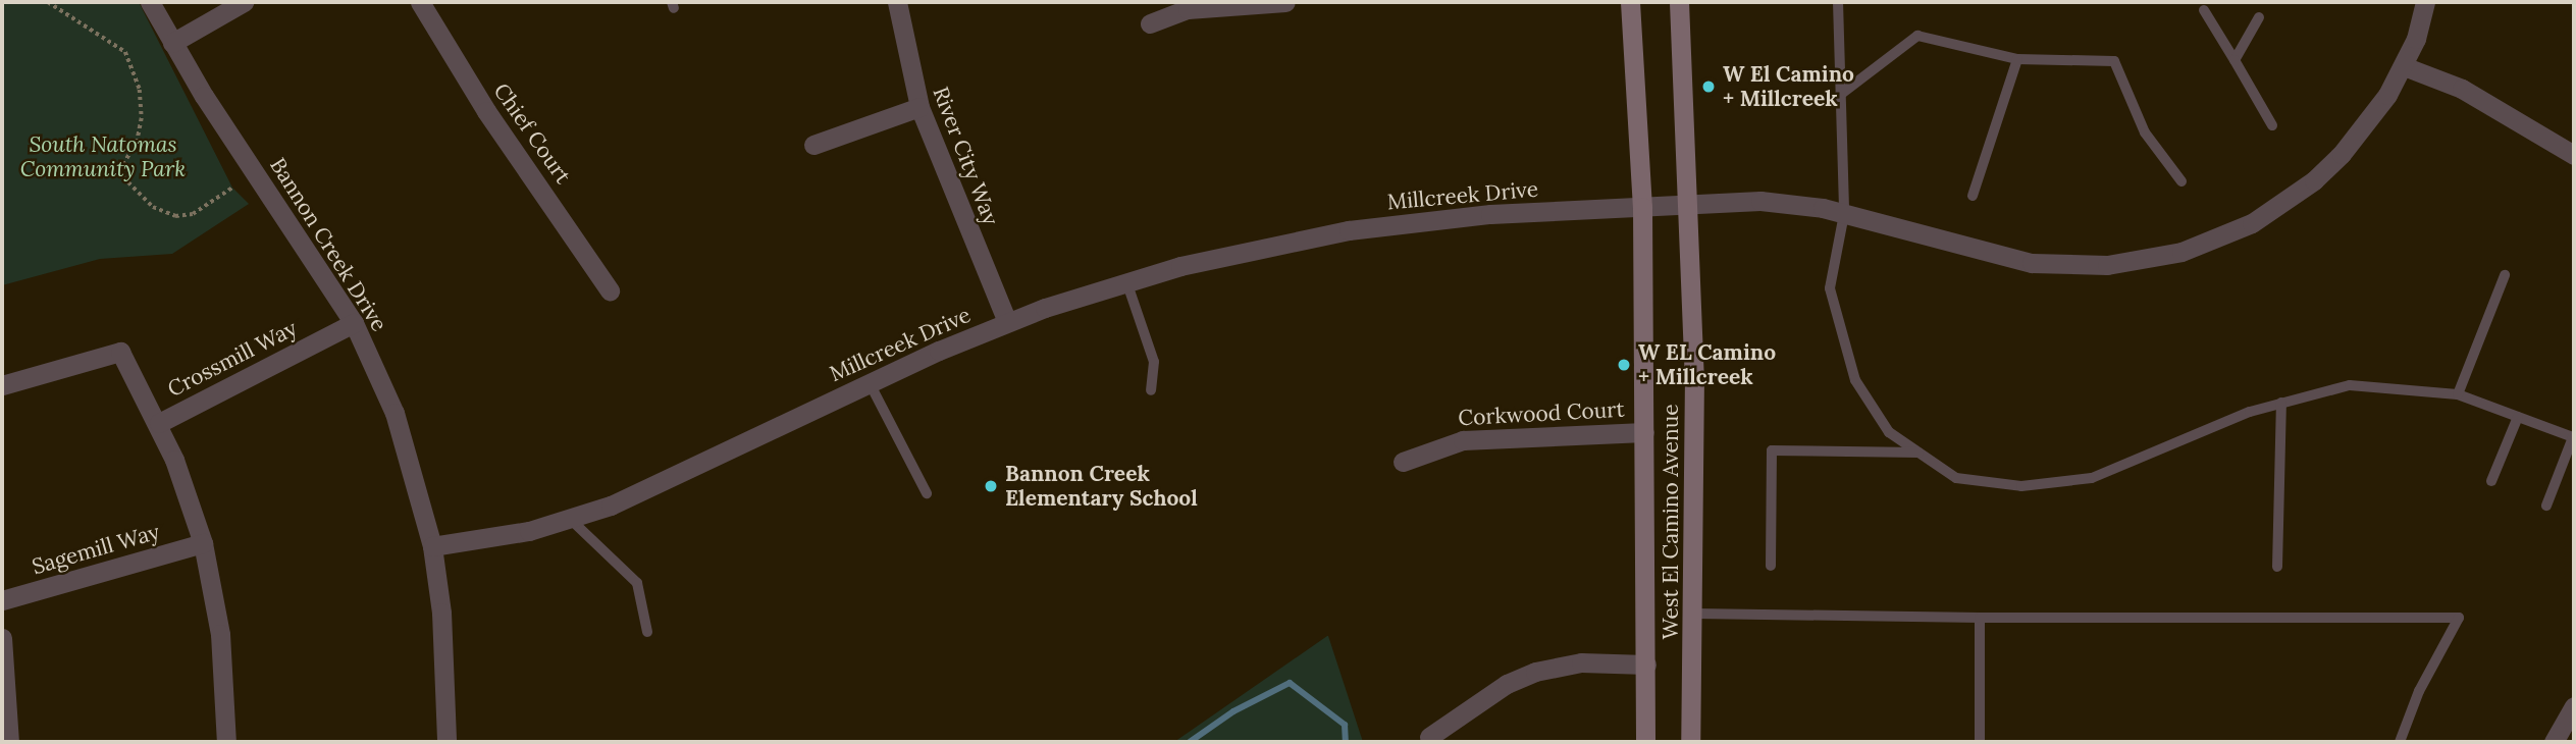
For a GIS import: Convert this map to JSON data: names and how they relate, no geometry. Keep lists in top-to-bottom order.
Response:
{
  "streets": {
    "main road": ["West El Camino Avenue"],
    "street": [
      "Chief Court",
      "River City Way",
      "Millcreek Drive",
      "Bannon Creek Drive",
      "Crossmill Way",
      "Corkwood Court",
      "Sagemill Way"
    ]
  },
  "crossings": [
    ["River City Way", "Millcreek Drive"],
    ["Millcreek Drive", "Bannon Creek Drive"],
    ["Millcreek Drive", "West El Camino Avenue"],
    ["Bannon Creek Drive", "Crossmill Way"],
    ["Crossmill Way", "Sagemill Way"],
    ["Corkwood Court", "West El Camino Avenue"]
  ],
  "parks": ["South Natomas Community Park"],
  "places": ["W El Camino + Millcreek", "W EL Camino + Millcreek", "Bannon Creek Elementary School"]
}
